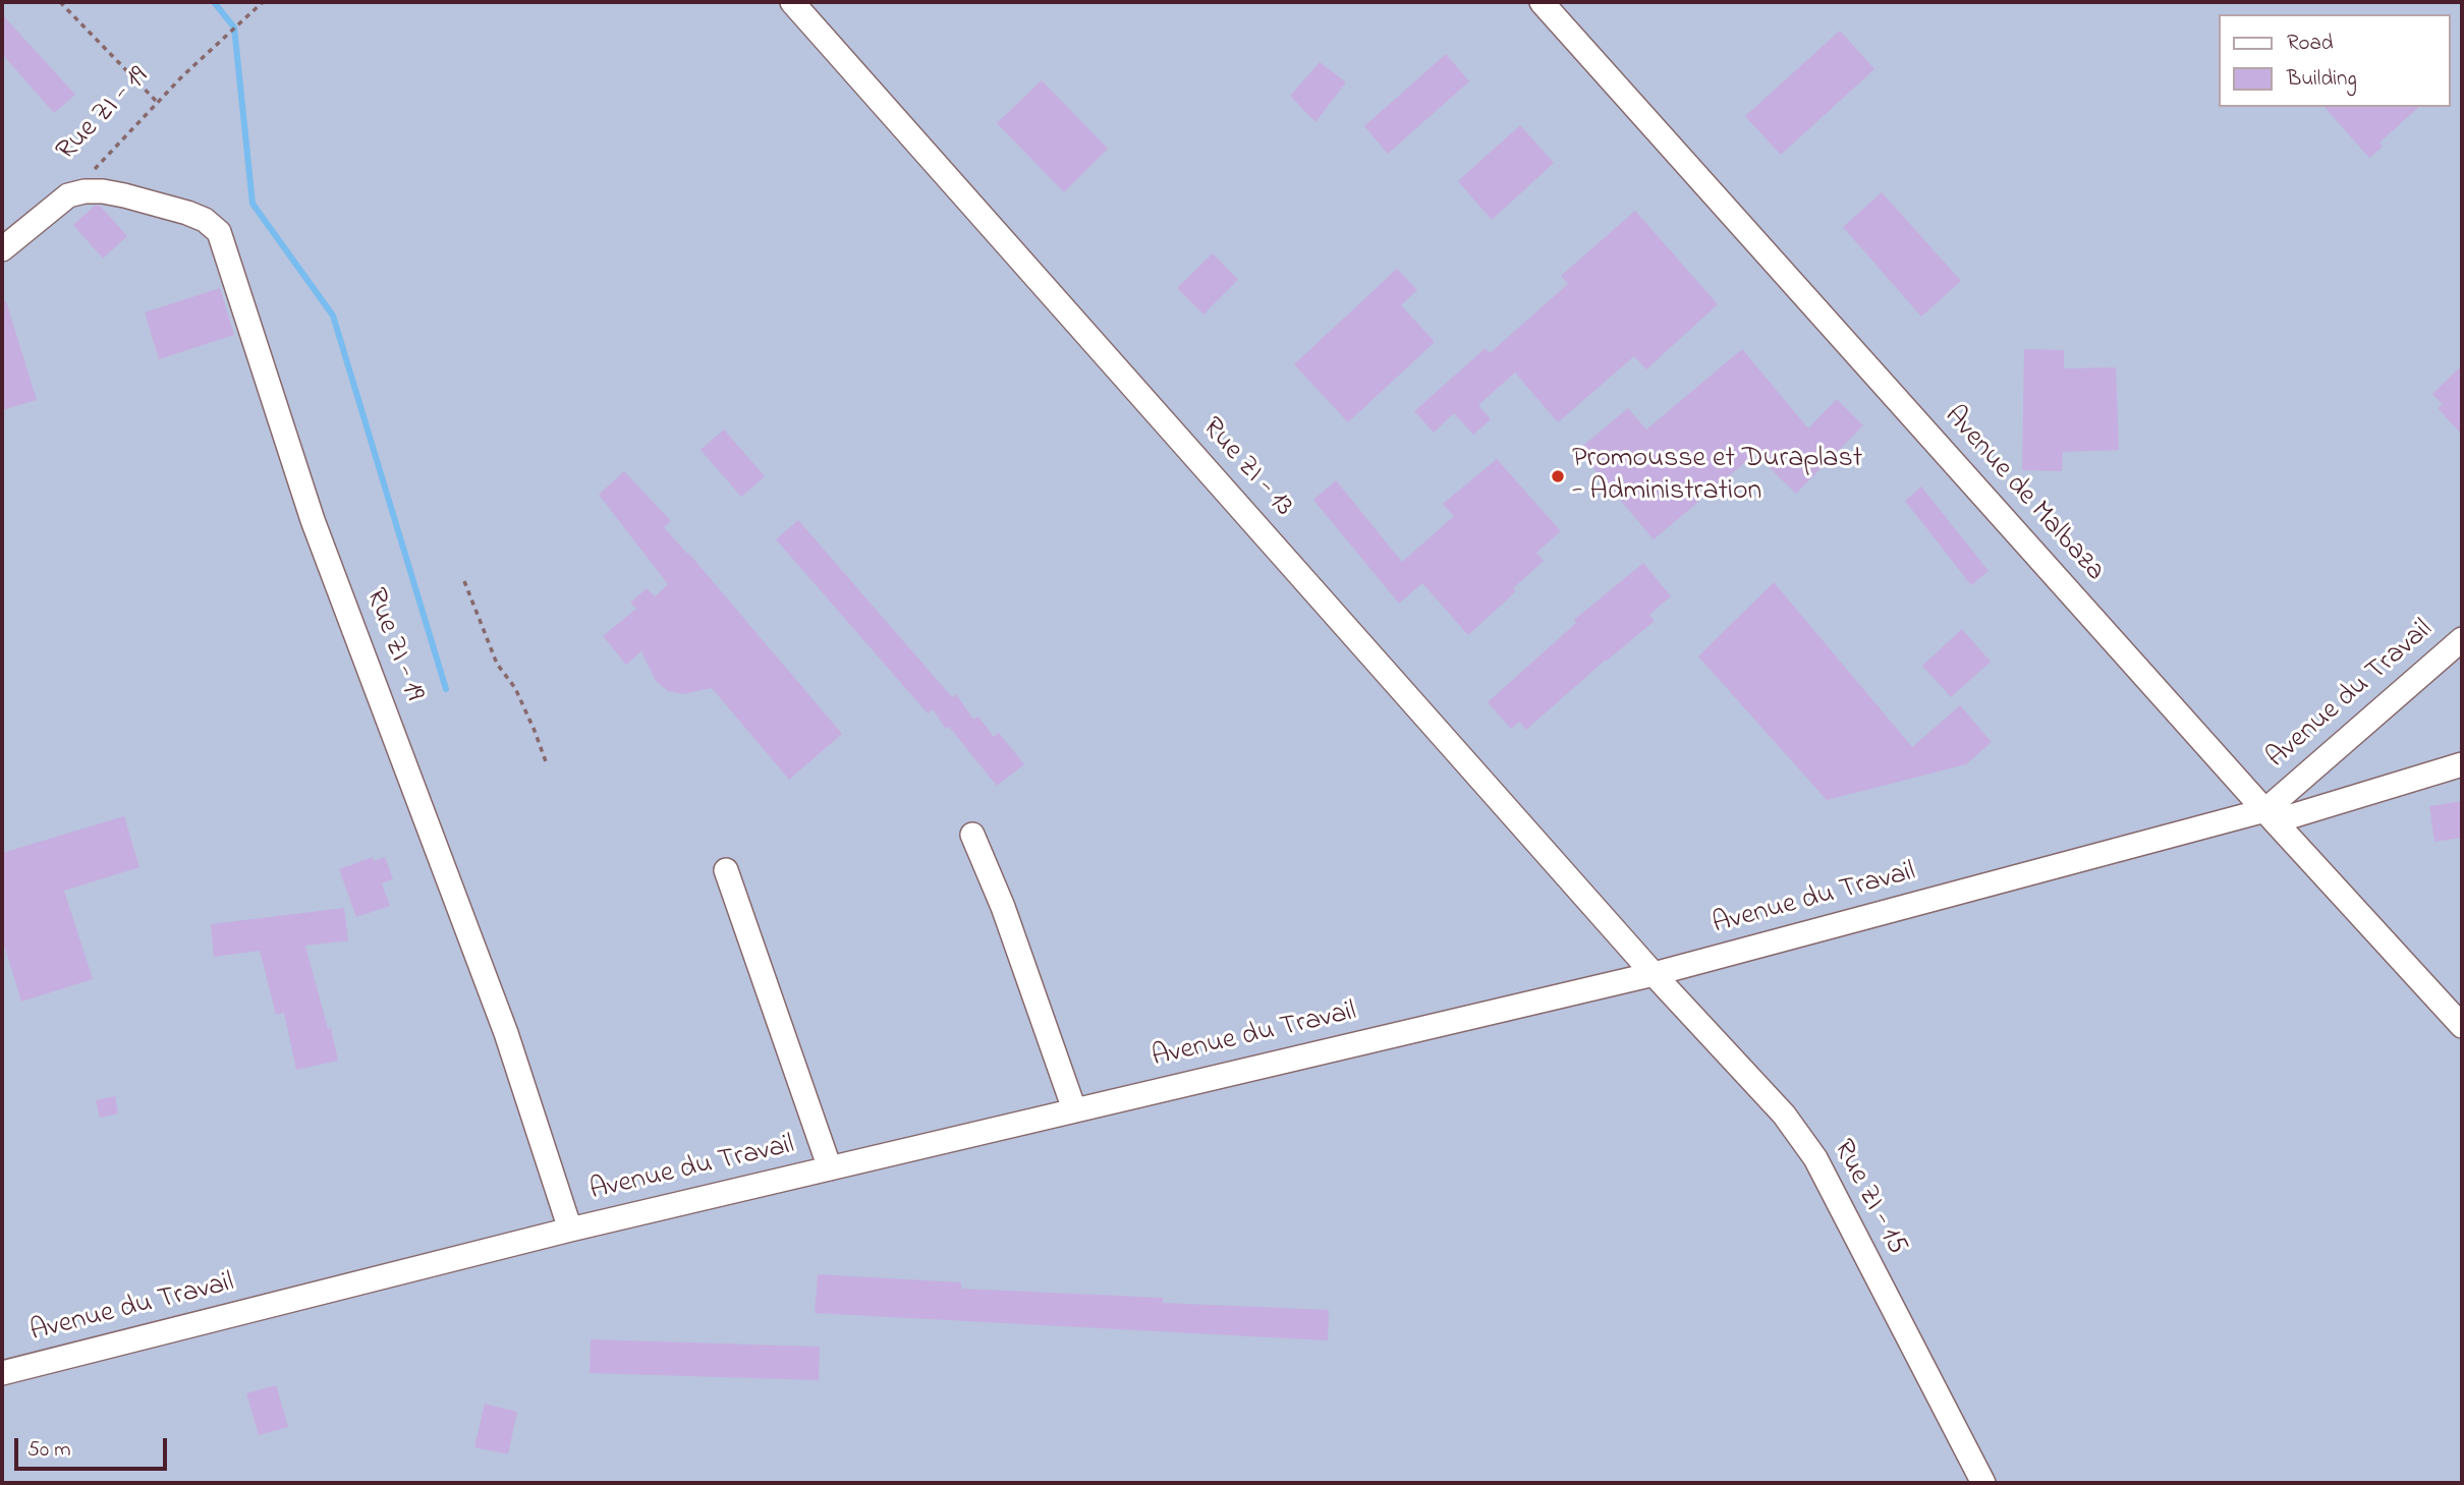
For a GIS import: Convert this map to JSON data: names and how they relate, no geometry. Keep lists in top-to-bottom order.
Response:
{
  "streets": {
    "street": [
      "Rue ZI - 19",
      "Rue ZI - 13",
      "Avenue de Malbaza",
      "Avenue du Travail",
      "Rue ZI - 15"
    ]
  },
  "crossings": [
    ["Rue ZI - 19", "Avenue du Travail"],
    ["Rue ZI - 13", "Avenue du Travail"],
    ["Rue ZI - 13", "Rue ZI - 15"],
    ["Avenue de Malbaza", "Avenue du Travail"],
    ["Avenue du Travail", "Rue ZI - 15"]
  ],
  "places": ["Promousse et Duraplast - Administration"],
  "legend": ["Road", "Building"],
  "scale_bar": "50 m"
}
